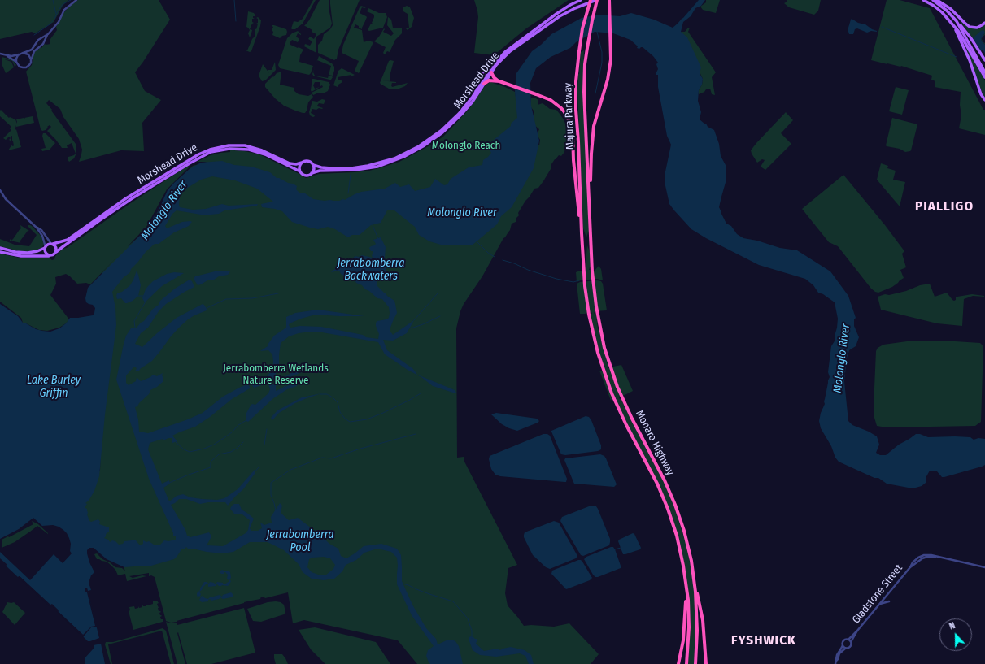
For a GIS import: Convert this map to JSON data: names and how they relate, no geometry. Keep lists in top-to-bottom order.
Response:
{
  "streets": {
    "highway": ["Majura Parkway", "Monaro Highway"],
    "main road": ["Morshead Drive"],
    "street": ["Gladstone Street"]
  },
  "crossings": [
    ["Morshead Drive", "Majura Parkway"],
    ["Majura Parkway", "Monaro Highway"]
  ],
  "districts": ["PIALLIGO", "FYSHWICK"],
  "water": [
    "Molonglo River",
    "Jerrabomberra Backwaters",
    "Lake Burley Griffin",
    "Jerrabomberra Pool"
  ],
  "parks": ["Molonglo Reach", "Jerrabomberra Wetlands Nature Reserve"],
  "north": "top"
}
